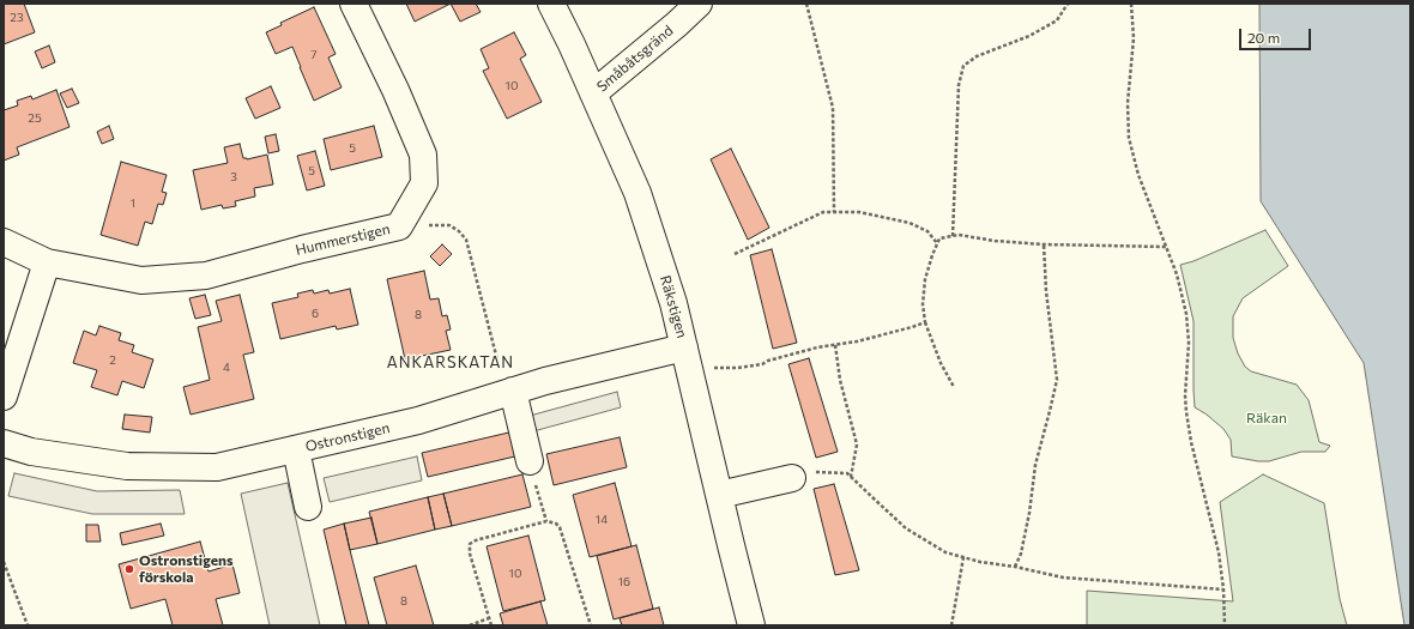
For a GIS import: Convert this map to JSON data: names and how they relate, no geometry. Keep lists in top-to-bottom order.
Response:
{
  "streets": {
    "street": [
      "Småbåtsgränd",
      "Hummerstigen",
      "Räkstigen",
      "Ostronstigen"
    ]
  },
  "crossings": [
    ["Småbåtsgränd", "Räkstigen"],
    ["Räkstigen", "Ostronstigen"]
  ],
  "districts": ["ANKARSKATAN"],
  "parks": ["Räkan"],
  "places": ["Ostronstigens förskola"],
  "house_numbers": [
    "23",
    "7",
    "10",
    "25",
    "5",
    "5",
    "3",
    "1",
    "6",
    "8",
    "2",
    "4",
    "14",
    "10",
    "16",
    "8"
  ],
  "scale_bar": "20 m"
}
